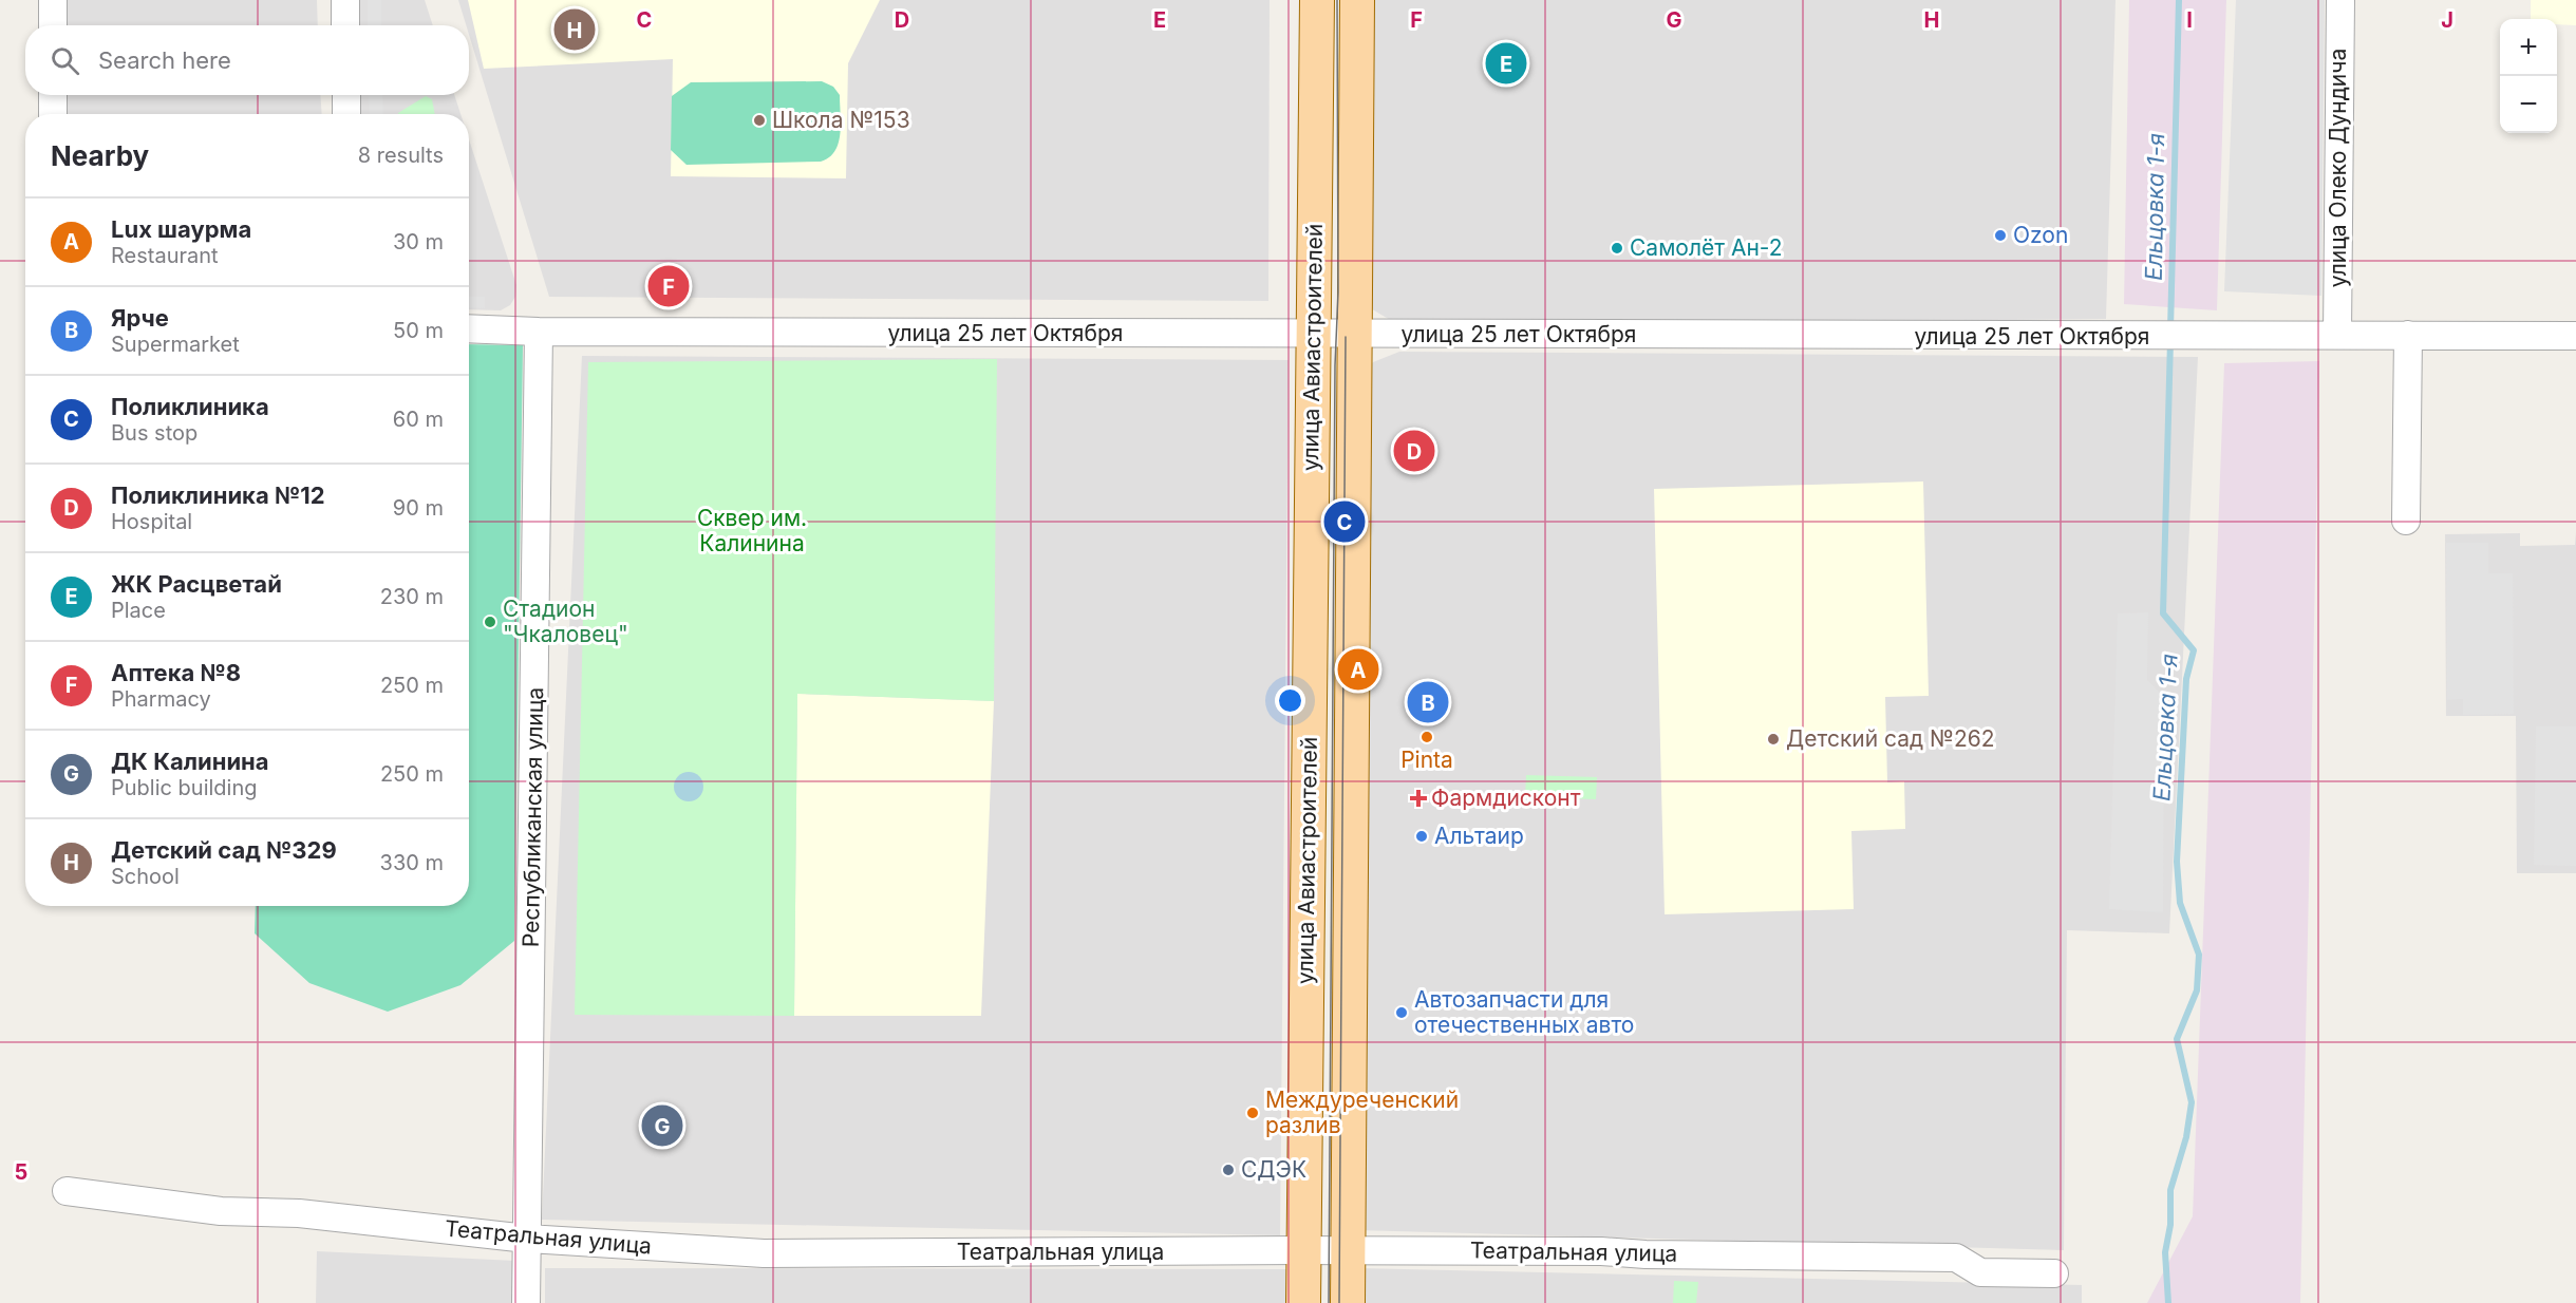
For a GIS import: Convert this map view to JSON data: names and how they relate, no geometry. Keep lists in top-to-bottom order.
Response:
{
  "streets": {
    "main road": ["улица Авиастроителей"],
    "street": [
      "улица Олеко Дундича",
      "улица 25 лет Октября",
      "Республиканская улица",
      "Театральная улица"
    ]
  },
  "crossings": [
    ["улица Олеко Дундича", "улица 25 лет Октября"],
    ["улица 25 лет Октября", "улица Авиастроителей"],
    ["улица 25 лет Октября", "Республиканская улица"],
    ["улица Авиастроителей", "Театральная улица"],
    ["Республиканская улица", "Театральная улица"]
  ],
  "water": ["Ельцовка 1-я"],
  "parks": ["Сквер им. Калинина"],
  "places": {
    "other": [
      "Школа №153",
      "Ozon",
      "Самолёт Ан-2",
      "Стадион \"Чкаловец\"",
      "Pinta",
      "Детский сад №262",
      "Альтаир",
      "Автозапчасти для отечественных авто",
      "Междуреченский разлив",
      "СДЭК"
    ],
    "health": ["Фармдисконт"]
  },
  "page": {
    "pins": [
      "H",
      "E",
      "F",
      "D",
      "C",
      "A",
      "B",
      "G"
    ],
    "map_buttons": ["+", "−"],
    "search": "Search here",
    "heading": ["Nearby", "8 results"],
    "list": [
      {
        "mark": "A",
        "name": "Lux шаурма",
        "note": "Restaurant",
        "value": "30 m"
      },
      {
        "mark": "B",
        "name": "Ярче",
        "note": "Supermarket",
        "value": "50 m"
      },
      {
        "mark": "C",
        "name": "Поликлиника",
        "note": "Bus stop",
        "value": "60 m"
      },
      {
        "mark": "D",
        "name": "Поликлиника №12",
        "note": "Hospital",
        "value": "90 m"
      },
      {
        "mark": "E",
        "name": "ЖК Расцветай",
        "note": "Place",
        "value": "230 m"
      },
      {
        "mark": "F",
        "name": "Аптека №8",
        "note": "Pharmacy",
        "value": "250 m"
      },
      {
        "mark": "G",
        "name": "ДК Калинина",
        "note": "Public building",
        "value": "250 m"
      },
      {
        "mark": "H",
        "name": "Детский сад №329",
        "note": "School",
        "value": "330 m"
      }
    ]
  },
  "grid": {
    "columns": [
      "C",
      "D",
      "E",
      "F",
      "G",
      "H",
      "I",
      "J"
    ],
    "rows": ["5"]
  }
}
